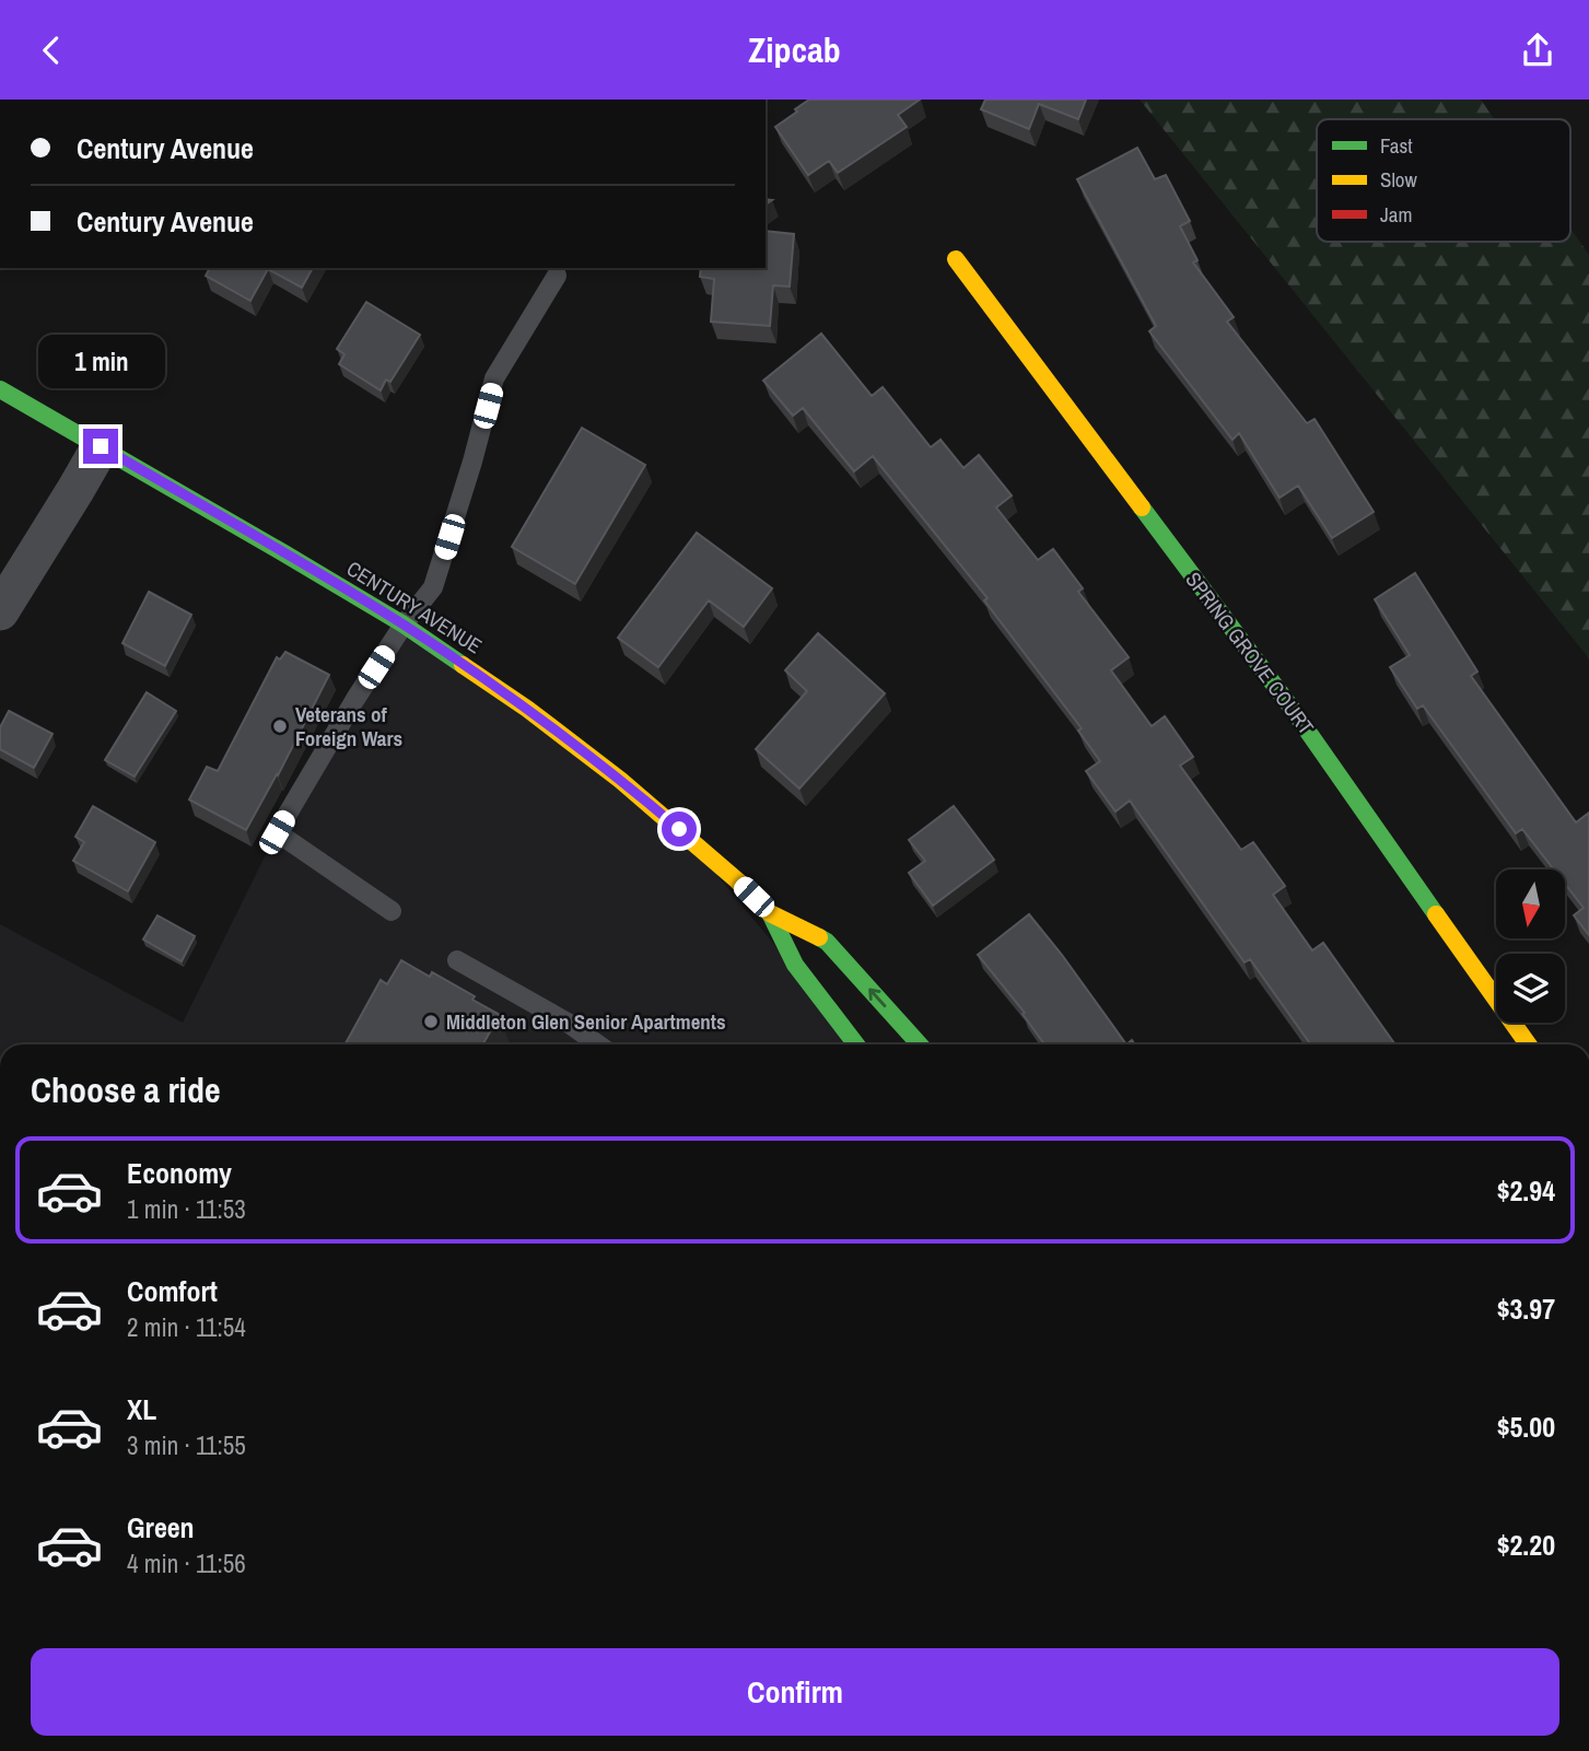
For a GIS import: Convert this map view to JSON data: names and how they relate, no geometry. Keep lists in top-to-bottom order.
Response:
{
  "streets": {
    "main road": ["CENTURY AVENUE", "SPRING GROVE COURT"]
  },
  "places": ["Veterans of Foreign Wars", "Middleton Glen Senior Apartments"],
  "legend": ["Fast", "Slow", "Jam"],
  "north": "bottom",
  "page": {
    "header": "Zipcab",
    "banner": ["Century Avenue", "Century Avenue"],
    "bubble": "1 min",
    "heading": "Choose a ride",
    "list": [
      {
        "name": "Economy",
        "note": "1 min · 11:53",
        "value": "$2.94"
      },
      {
        "name": "Comfort",
        "note": "2 min · 11:54",
        "value": "$3.97"
      },
      {
        "name": "XL",
        "note": "3 min · 11:55",
        "value": "$5.00"
      },
      {
        "name": "Green",
        "note": "4 min · 11:56",
        "value": "$2.20"
      }
    ],
    "buttons": "Confirm"
  }
}
